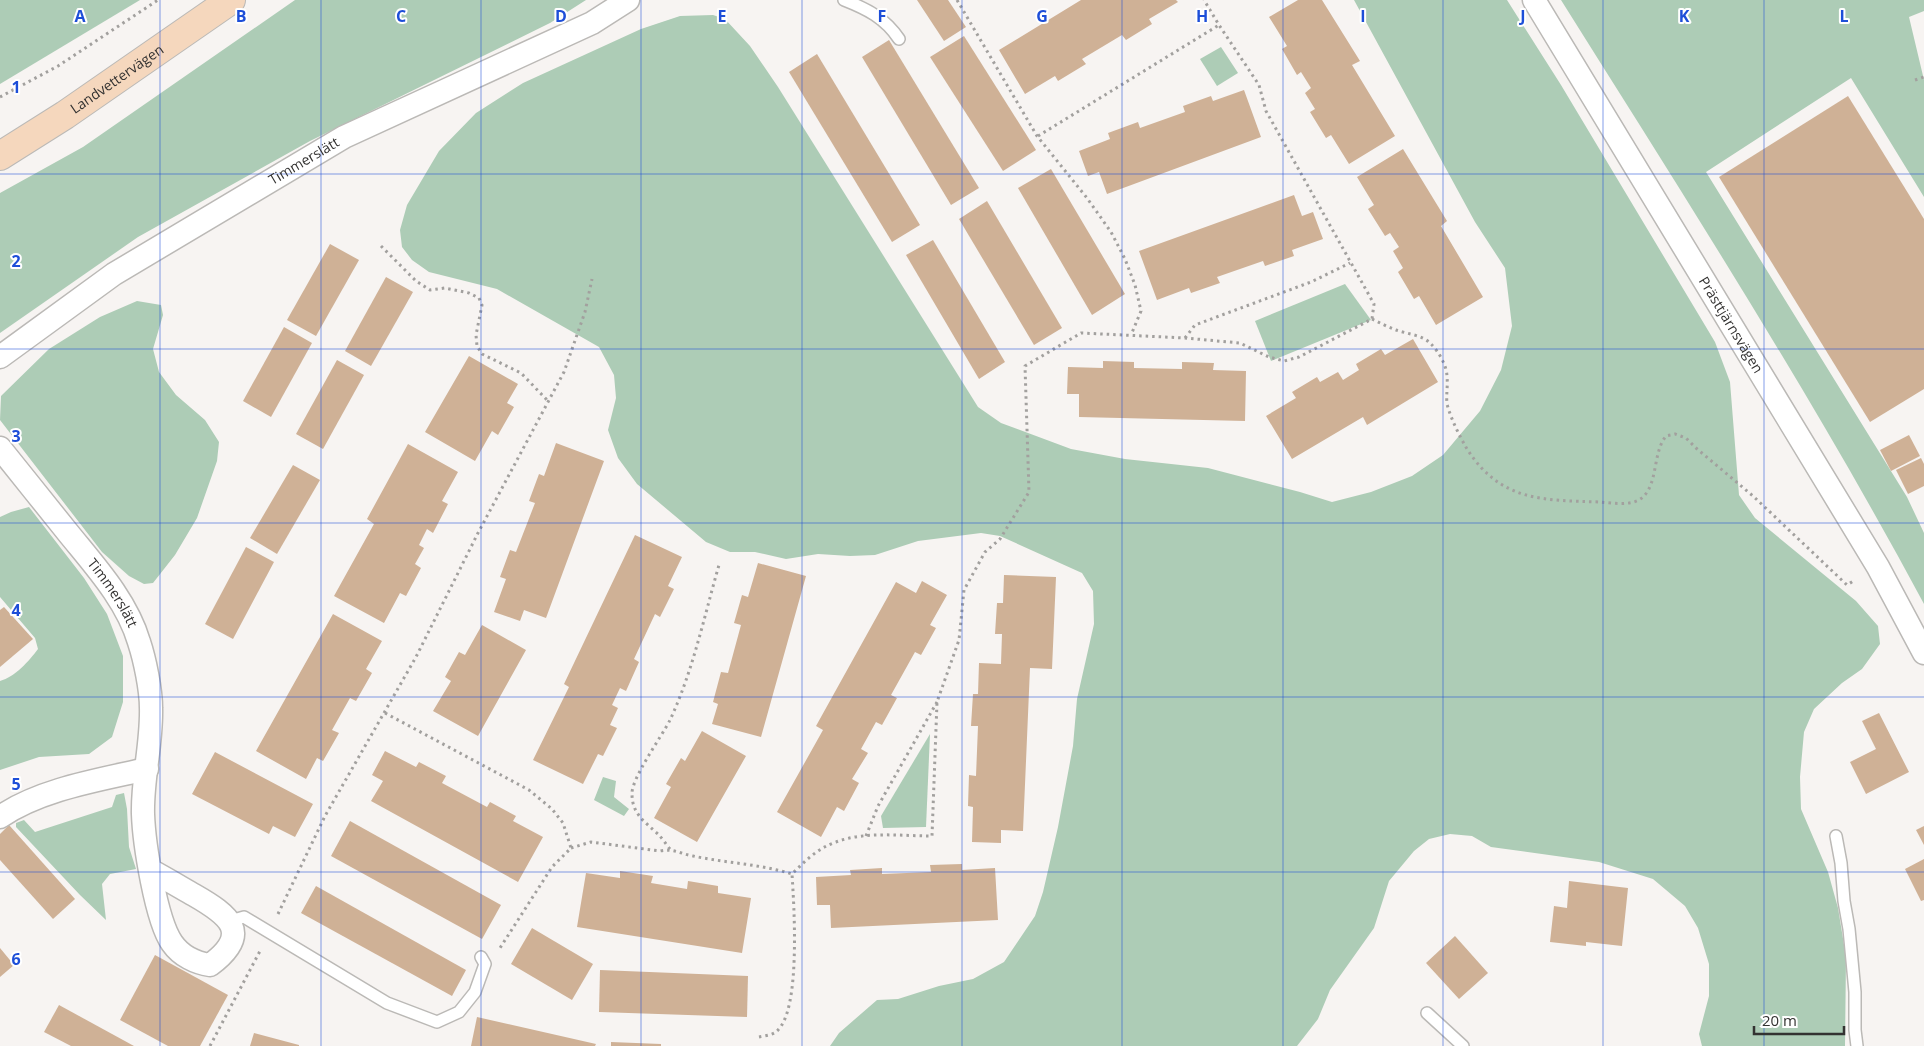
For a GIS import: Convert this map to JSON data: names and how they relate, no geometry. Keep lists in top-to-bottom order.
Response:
{
  "streets": {
    "street": ["Landvettervägen", "Timmerslätt", "Prästtjärnsvägen"]
  },
  "scale_bar": "20 m",
  "grid": {
    "columns": [
      "A",
      "B",
      "C",
      "D",
      "E",
      "F",
      "G",
      "H",
      "I",
      "J",
      "K",
      "L"
    ],
    "rows": [
      "1",
      "2",
      "3",
      "4",
      "5",
      "6"
    ]
  }
}
